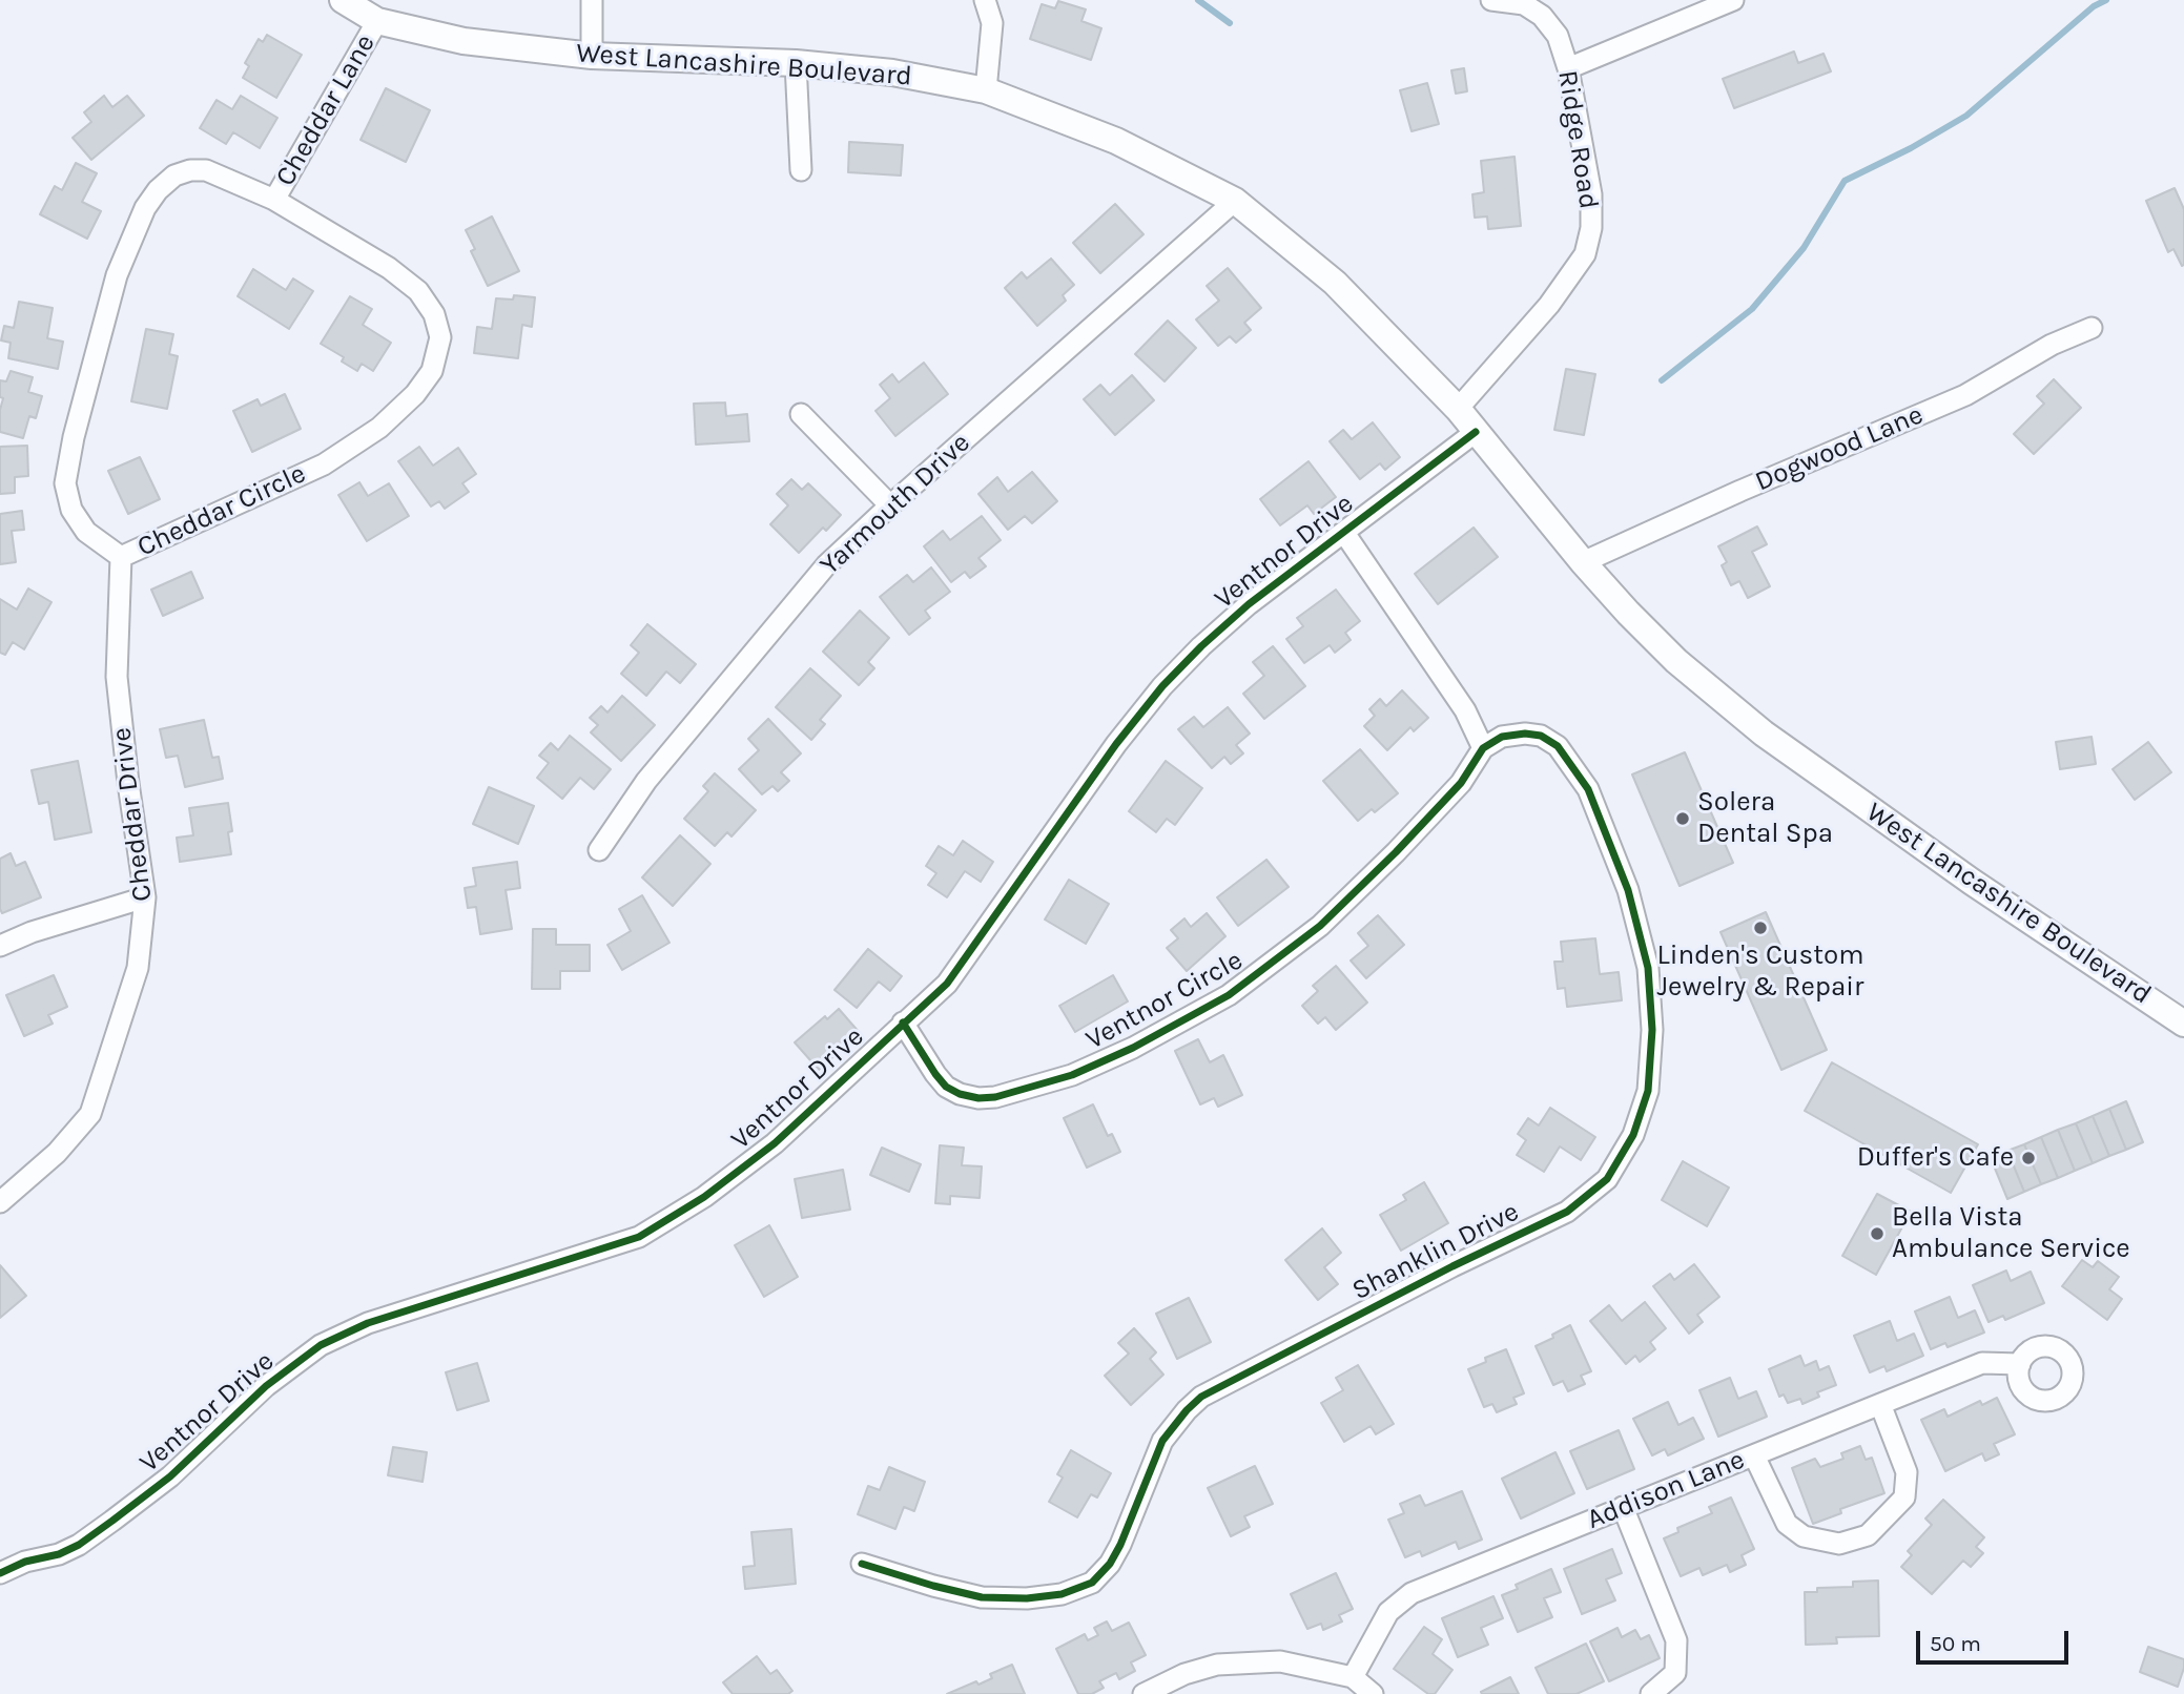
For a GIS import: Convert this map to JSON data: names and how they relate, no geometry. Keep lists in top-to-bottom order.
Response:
{
  "streets": {
    "main road": ["West Lancashire Boulevard"],
    "street": [
      "Cheddar Lane",
      "Ridge Road",
      "Dogwood Lane",
      "Yarmouth Drive",
      "Cheddar Circle",
      "Ventnor Drive",
      "Cheddar Drive",
      "Ventnor Circle",
      "Shanklin Drive",
      "Addison Lane"
    ]
  },
  "crossings": [
    ["West Lancashire Boulevard", "Cheddar Lane"],
    ["West Lancashire Boulevard", "Ridge Road"],
    ["West Lancashire Boulevard", "Dogwood Lane"],
    ["West Lancashire Boulevard", "Yarmouth Drive"],
    ["West Lancashire Boulevard", "Ventnor Drive"],
    ["Cheddar Lane", "Cheddar Circle"],
    ["Cheddar Circle", "Cheddar Drive"],
    ["Ventnor Drive", "Ventnor Circle"],
    ["Ventnor Circle", "Shanklin Drive"]
  ],
  "places": [
    "Solera Dental Spa",
    "Linden's Custom Jewelry & Repair",
    "Duffer's Cafe",
    "Bella Vista Ambulance Service"
  ],
  "scale_bar": "50 m"
}
